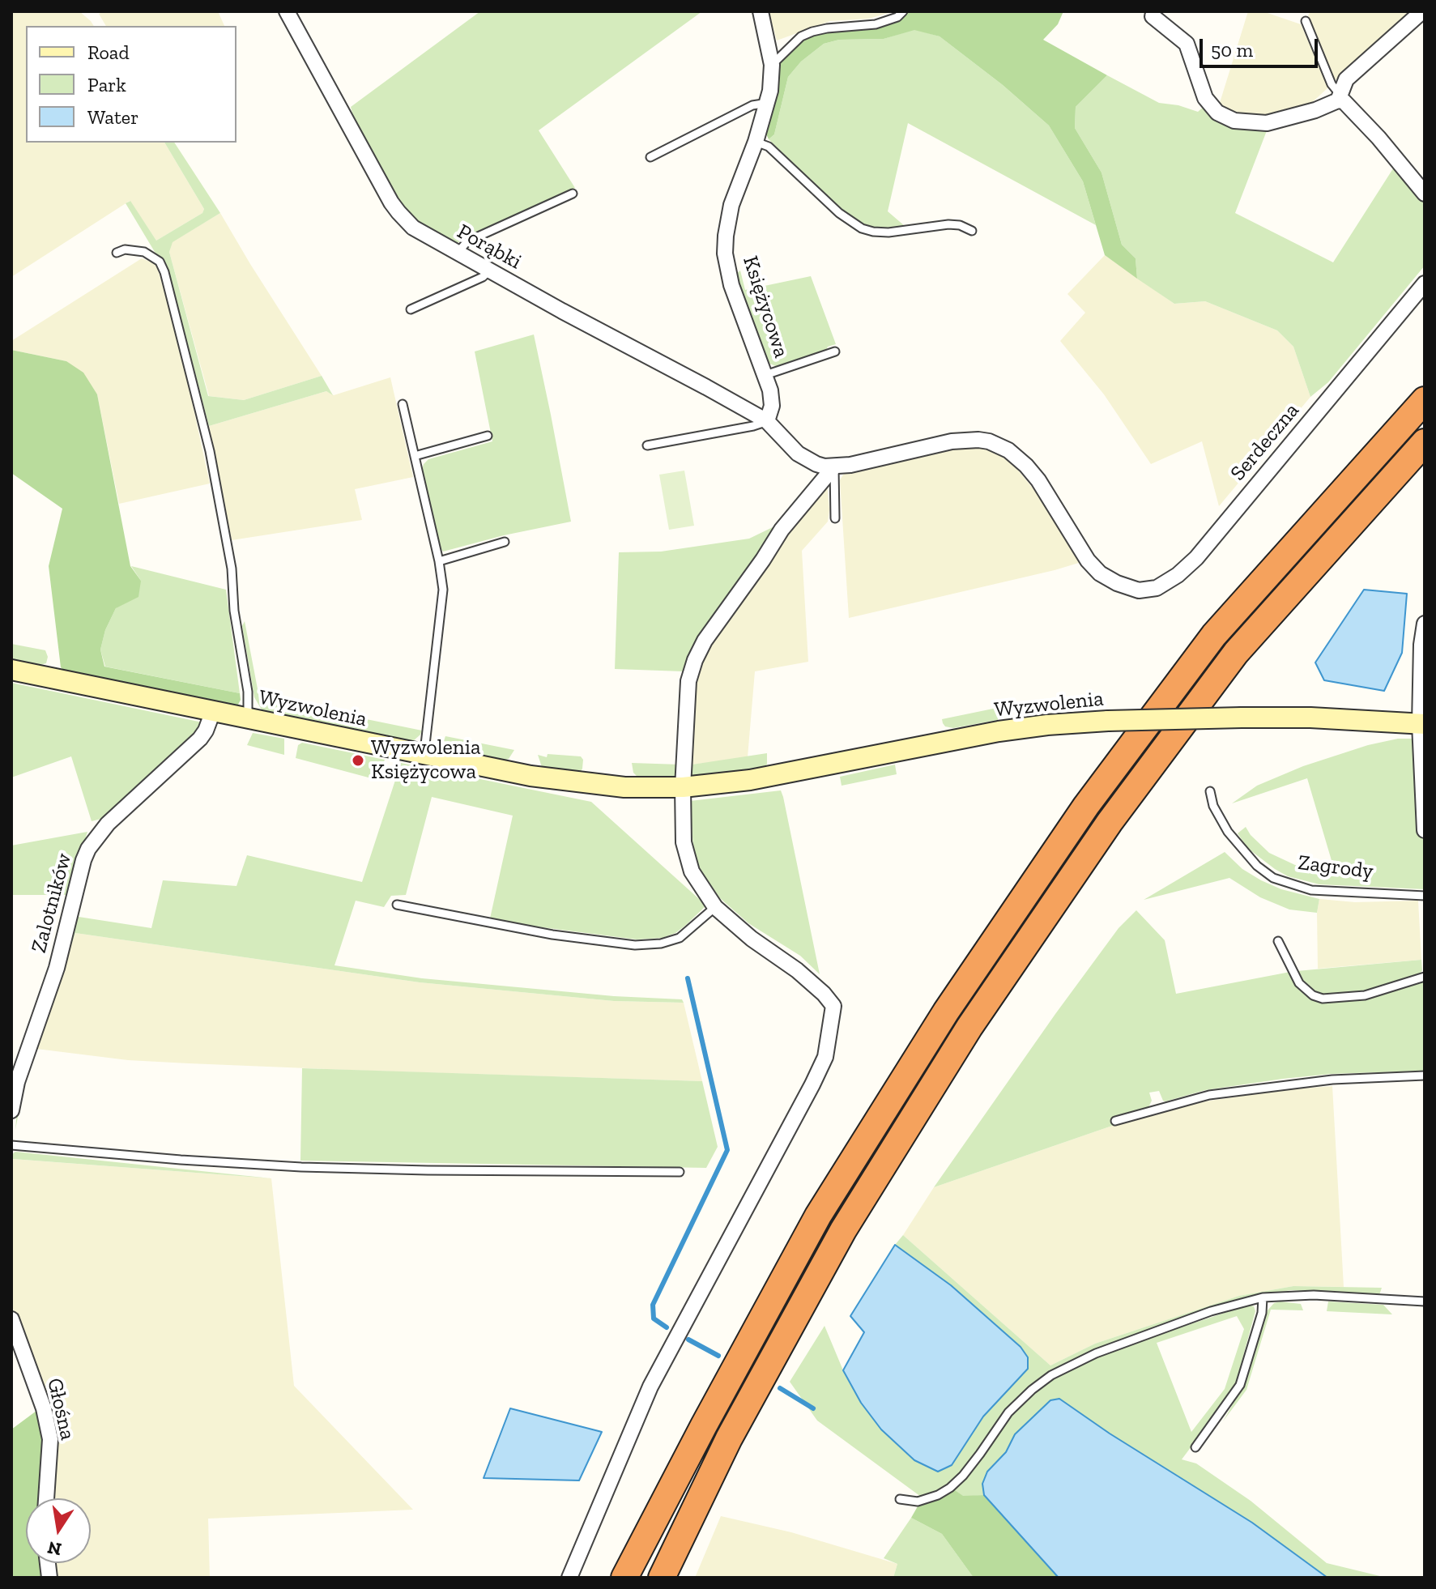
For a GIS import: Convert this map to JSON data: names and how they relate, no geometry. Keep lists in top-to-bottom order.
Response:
{
  "streets": {
    "street": [
      "Porąbki",
      "Księżycowa",
      "Serdeczna",
      "Wyzwolenia",
      "Zalotników",
      "Głośna"
    ],
    "lane": ["Zagrody"]
  },
  "crossings": [
    ["Porąbki", "Księżycowa"],
    ["Wyzwolenia", "Zalotników"]
  ],
  "places": ["Wyzwolenia Księżycowa"],
  "legend": ["Road", "Park", "Water"],
  "scale_bar": "50 m",
  "north": "bottom"
}
